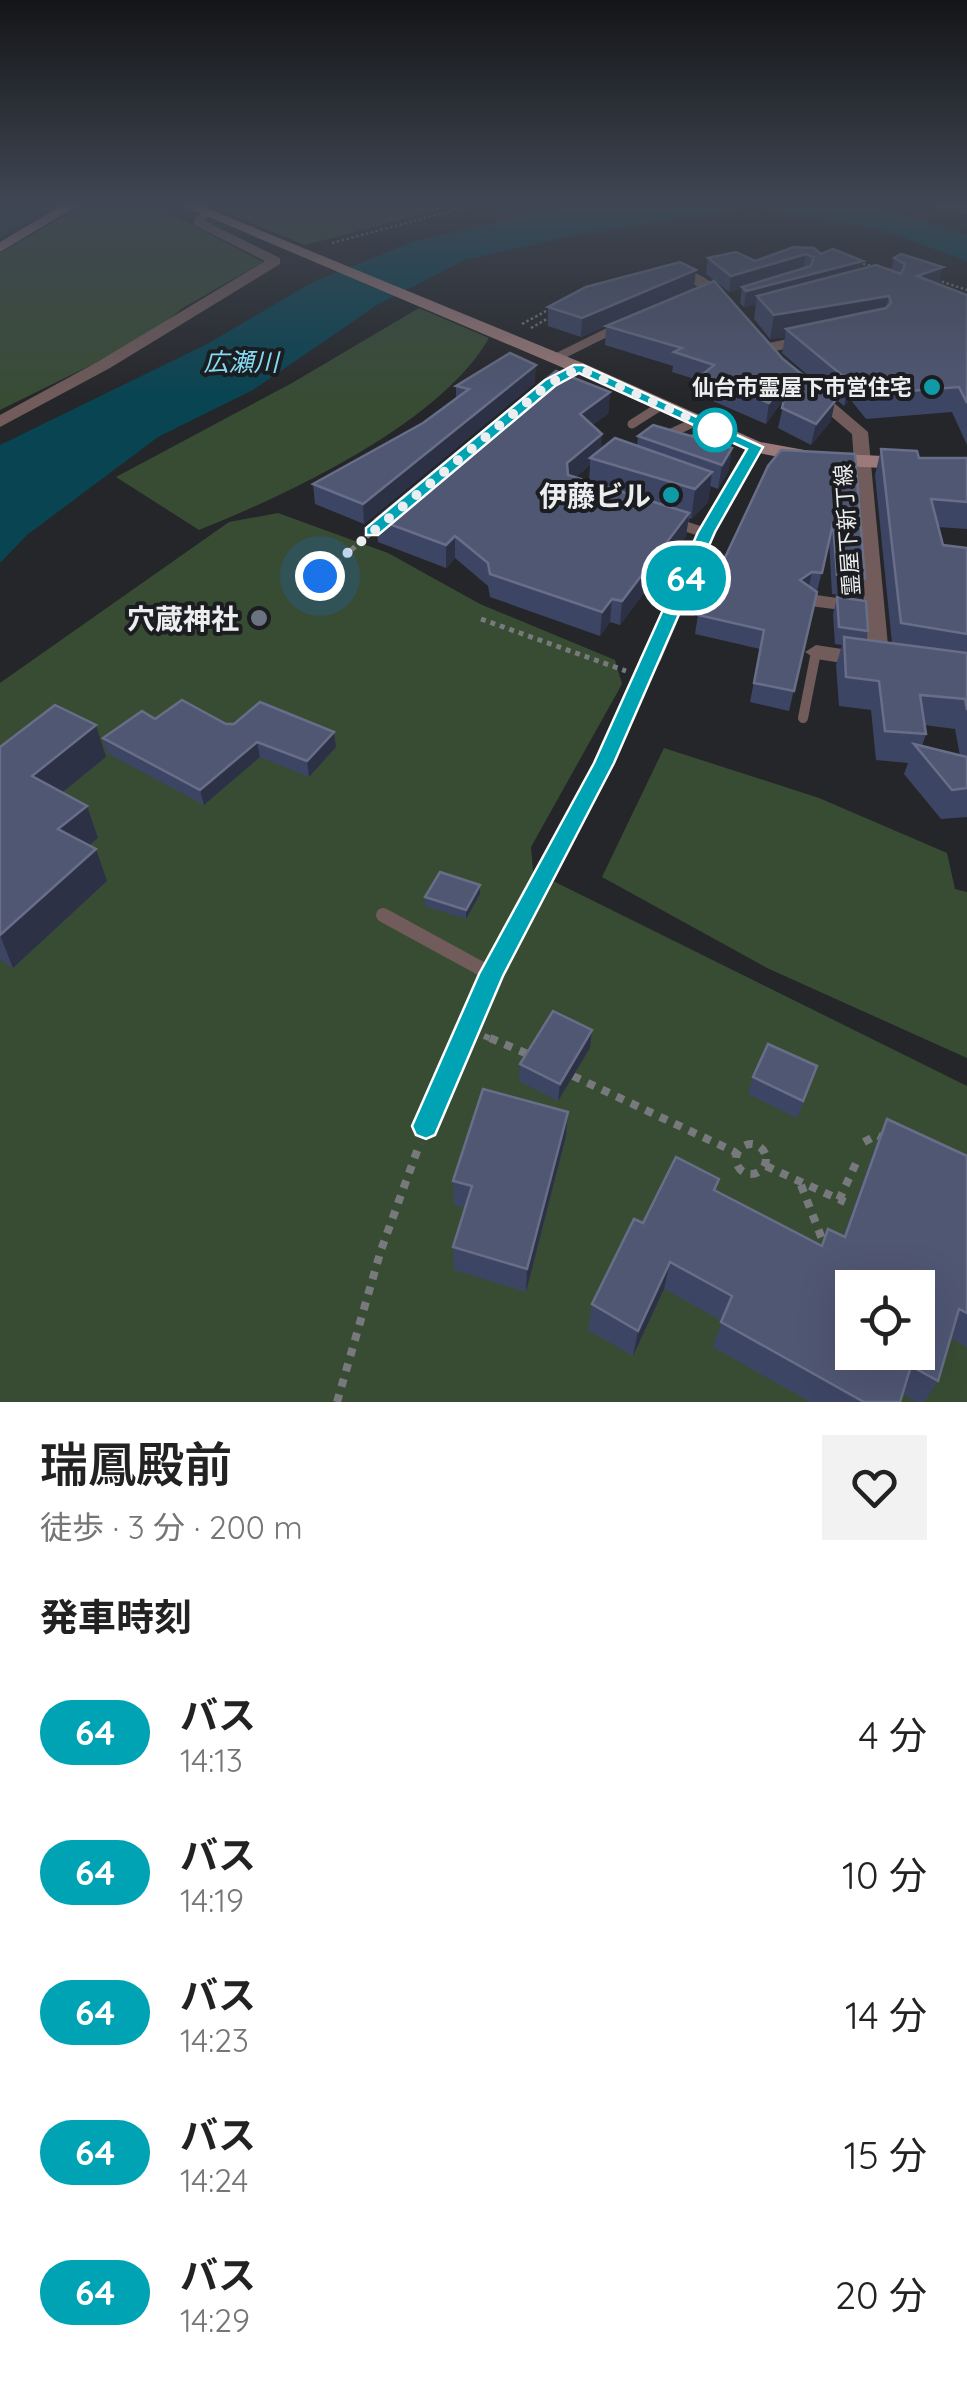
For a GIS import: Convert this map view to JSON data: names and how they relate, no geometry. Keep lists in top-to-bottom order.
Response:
{
  "streets": {
    "street": ["霊屋下新丁線"]
  },
  "water": ["広瀬川"],
  "places": ["仙台市霊屋下市営住宅", "伊藤ビル", "穴蔵神社"],
  "lines": ["bus line 64"],
  "page": {
    "on_map": "64",
    "heading": [
      ["瑞鳳殿前", "徒歩 · 3 分 · 200 m"],
      "発車時刻"
    ],
    "list": [
      {
        "mark": "64",
        "name": "バス",
        "note": "14:13",
        "value": "4 分"
      },
      {
        "mark": "64",
        "name": "バス",
        "note": "14:19",
        "value": "10 分"
      },
      {
        "mark": "64",
        "name": "バス",
        "note": "14:23",
        "value": "14 分"
      },
      {
        "mark": "64",
        "name": "バス",
        "note": "14:24",
        "value": "15 分"
      },
      {
        "mark": "64",
        "name": "バス",
        "note": "14:29",
        "value": "20 分"
      }
    ]
  }
}
